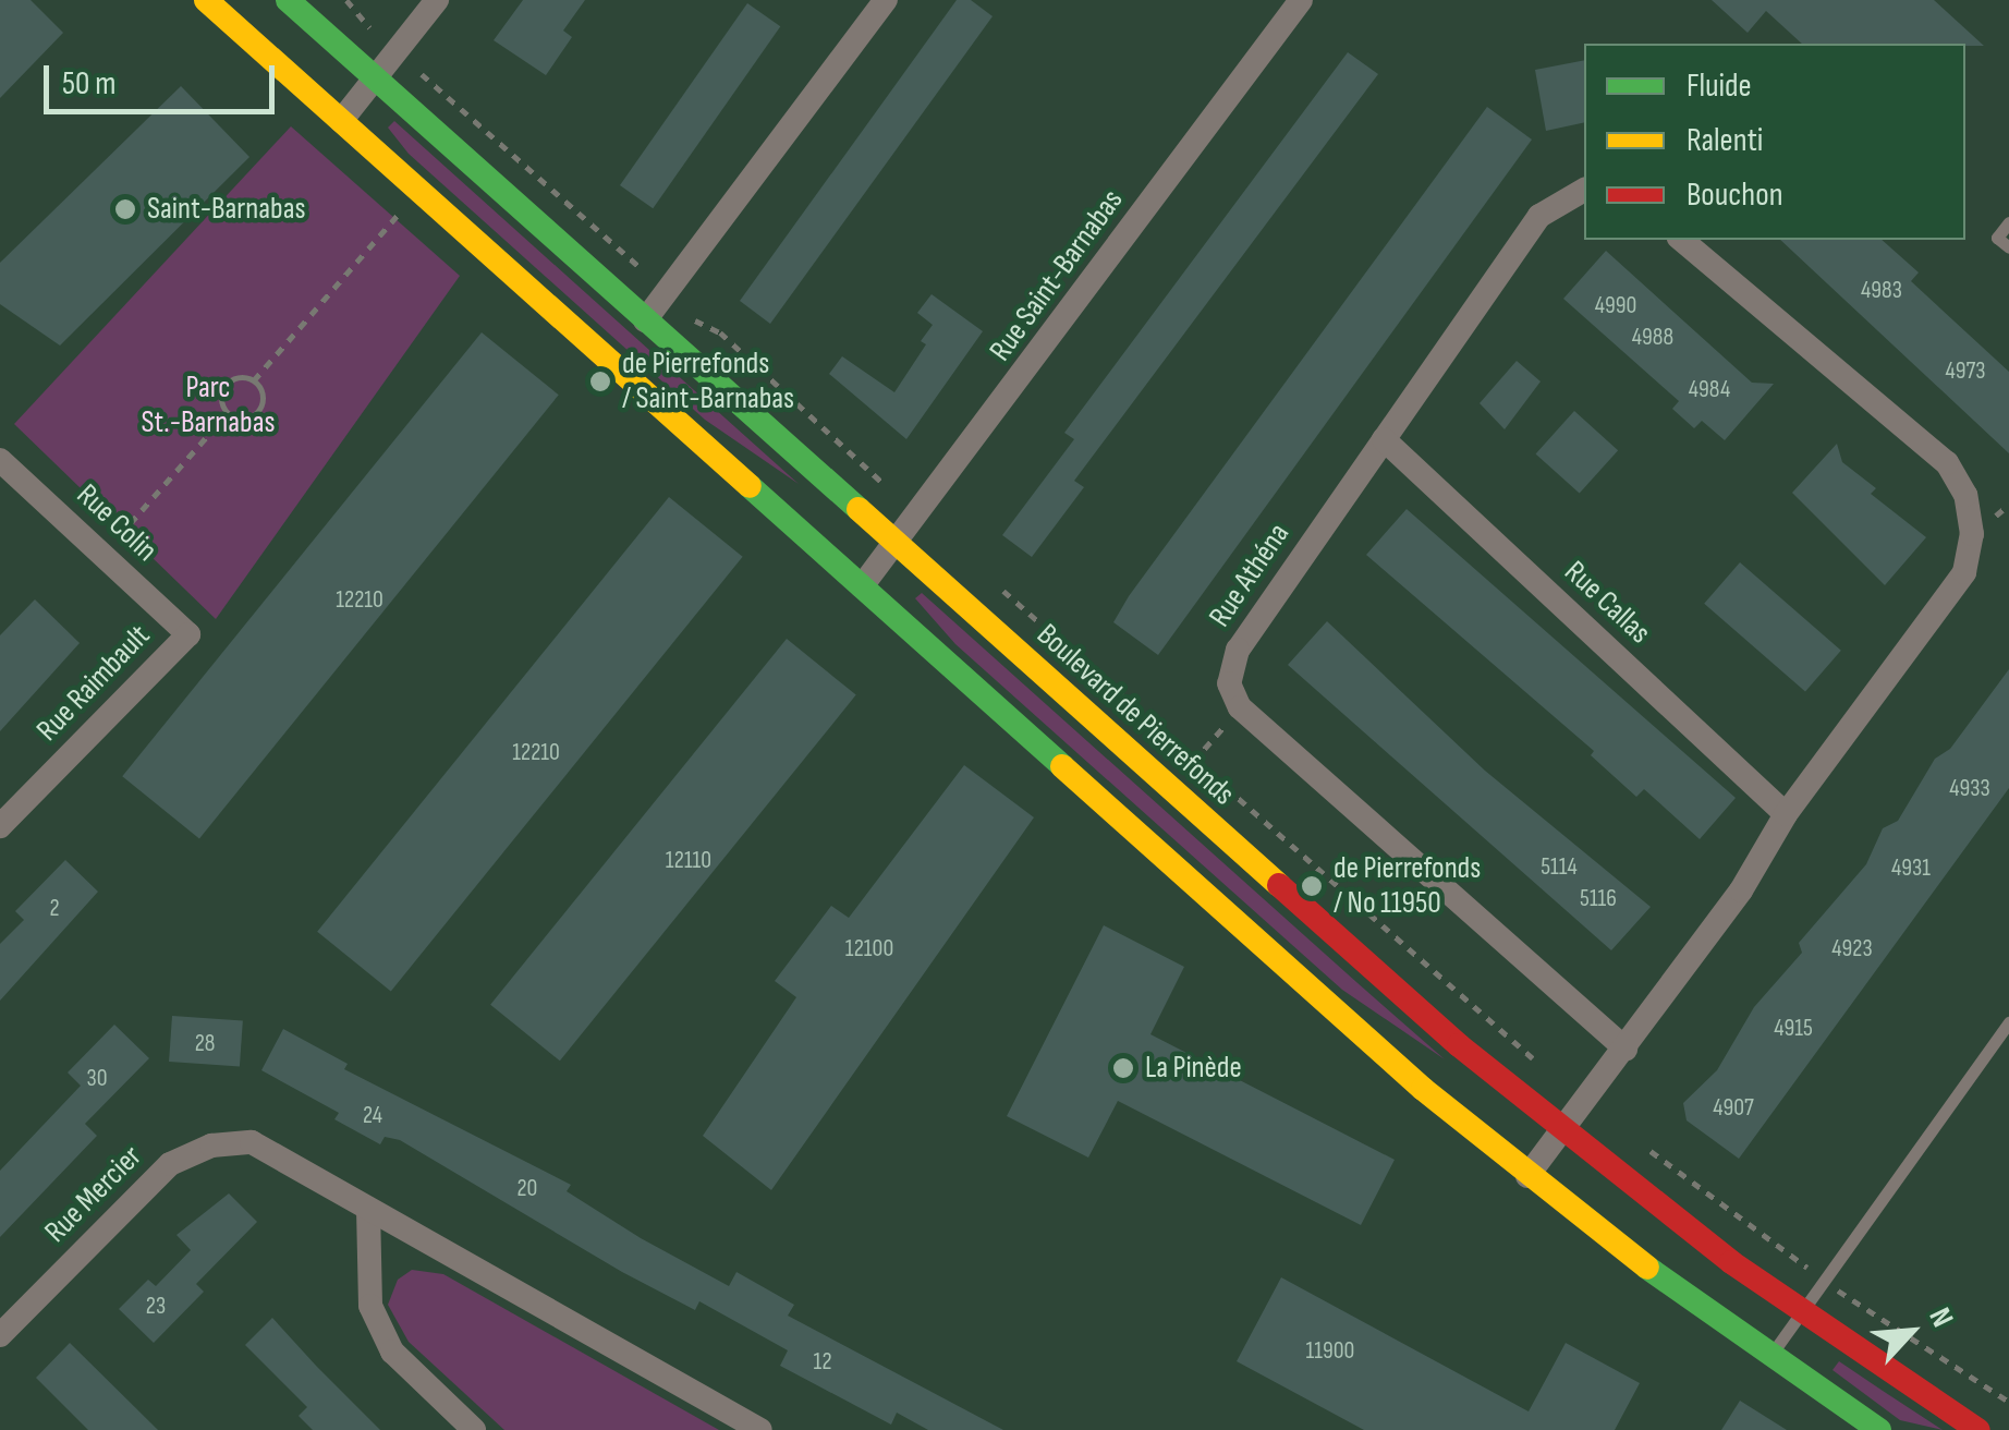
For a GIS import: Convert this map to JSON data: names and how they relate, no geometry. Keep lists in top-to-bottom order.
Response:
{
  "streets": {
    "main road": ["Boulevard de Pierrefonds"],
    "street": [
      "Rue Saint-Barnabas",
      "Rue Colin",
      "Rue Athéna",
      "Rue Callas",
      "Rue Raimbault",
      "Rue Mercier"
    ]
  },
  "crossings": [
    ["Rue Saint-Barnabas", "Boulevard de Pierrefonds"],
    ["Rue Colin", "Rue Raimbault"],
    ["Rue Athéna", "Rue Callas"]
  ],
  "parks": ["Parc St.-Barnabas"],
  "places": [
    "Saint-Barnabas",
    "de Pierrefonds / Saint-Barnabas",
    "de Pierrefonds / No 11950",
    "La Pinède"
  ],
  "house_numbers": [
    "4983",
    "4990",
    "4988",
    "4973",
    "4984",
    "12210",
    "12210",
    "4933",
    "12110",
    "5114",
    "4931",
    "5116",
    "2",
    "12100",
    "4923",
    "4915",
    "28",
    "30",
    "4907",
    "24",
    "20",
    "23",
    "11900",
    "12"
  ],
  "legend": ["Fluide", "Ralenti", "Bouchon"],
  "scale_bar": "50 m",
  "north": "top right"
}
